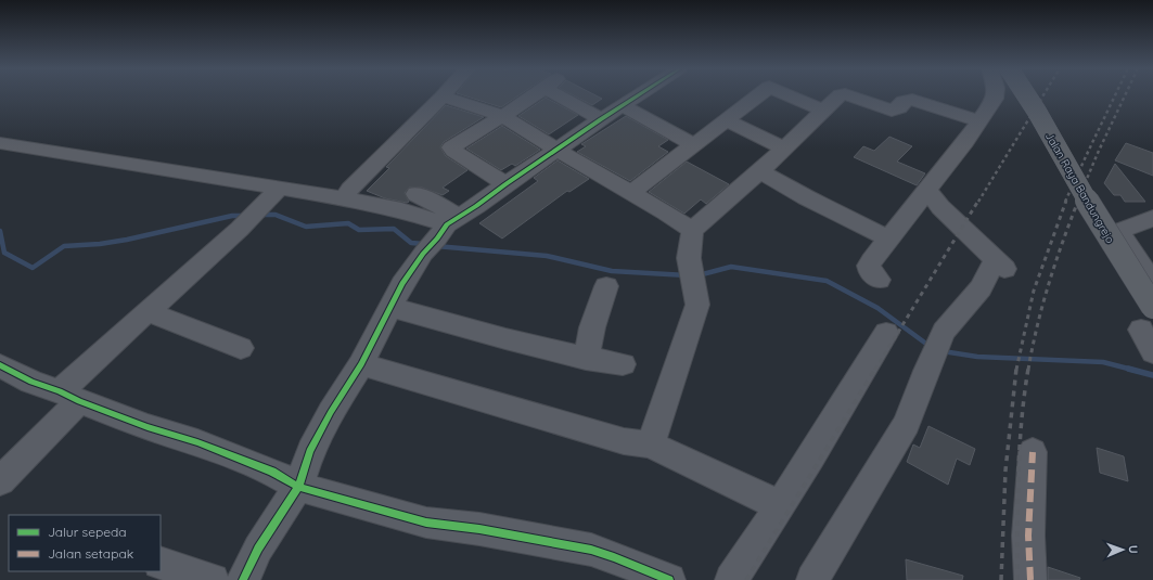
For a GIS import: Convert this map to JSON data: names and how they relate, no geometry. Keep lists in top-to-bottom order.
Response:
{
  "streets": {
    "main road": ["Jalan Raya Bandungrejo"]
  },
  "legend": ["Jalur sepeda", "Jalan setapak"],
  "north": "right"
}
